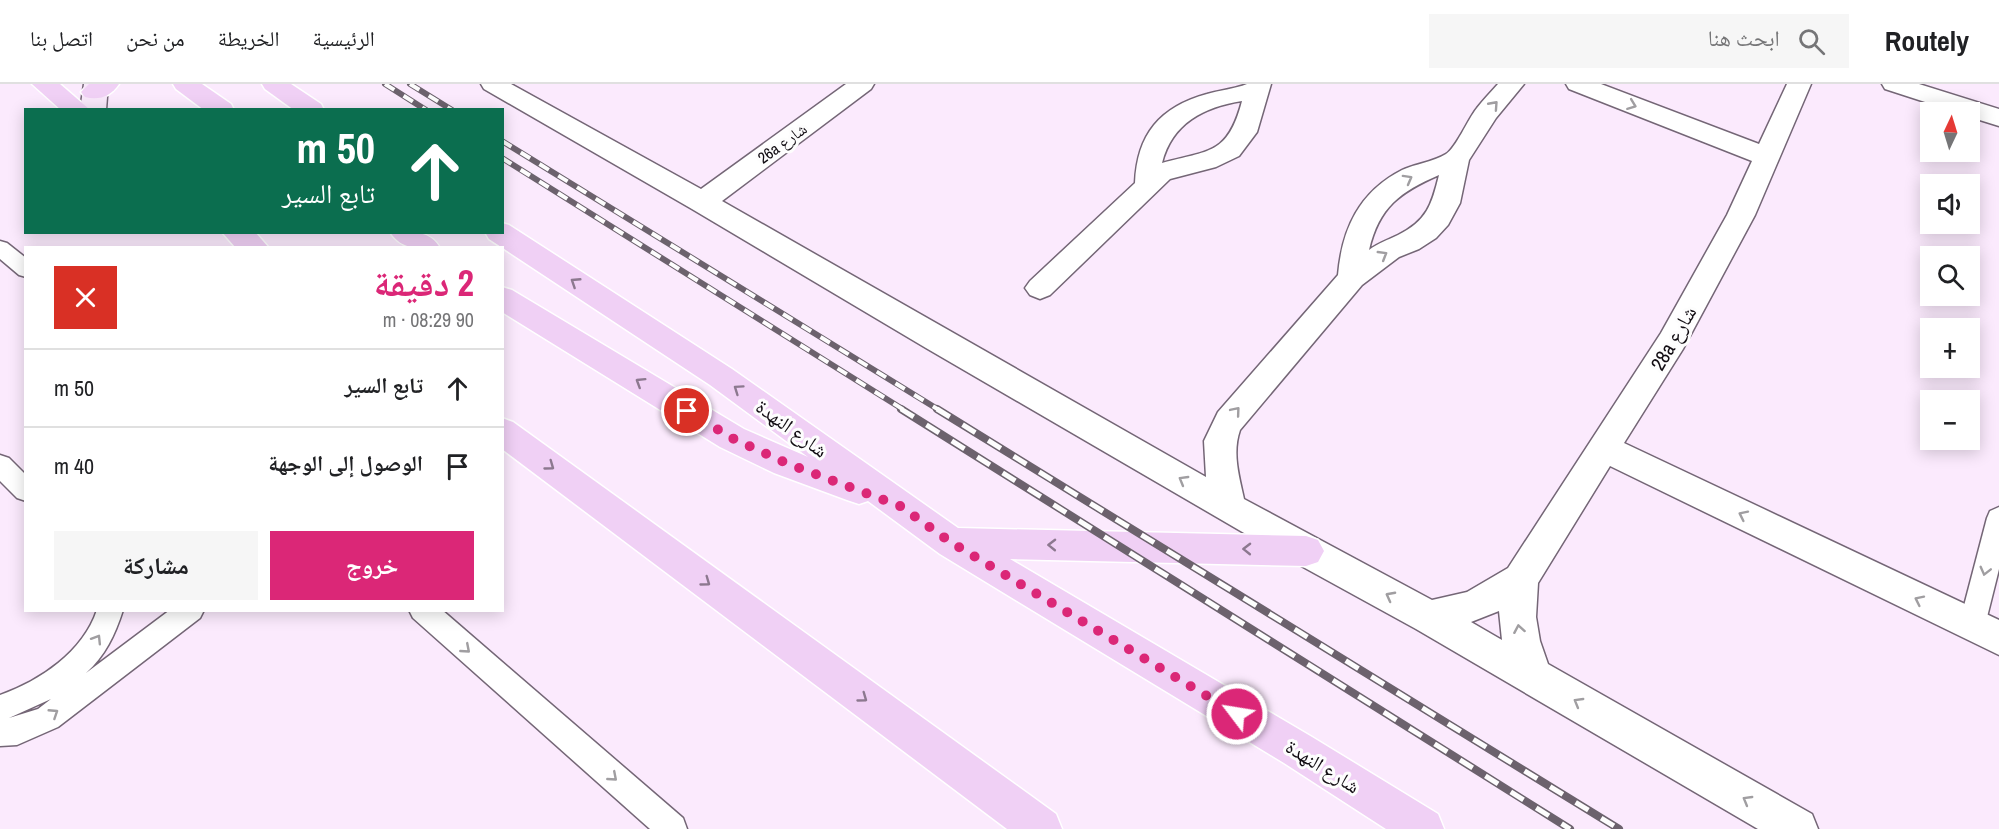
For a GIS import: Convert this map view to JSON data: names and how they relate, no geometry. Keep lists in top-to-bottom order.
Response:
{
  "streets": {
    "main road": ["شارع النهدة"],
    "street": ["26a شارع", "28a شارع"]
  },
  "north": "top",
  "page": {
    "header": "Routely",
    "search": "ابحث هنا",
    "nav": [
      "الرئيسية",
      "الخريطة",
      "من نحن",
      "اتصل بنا"
    ],
    "map_buttons": ["+", "−"],
    "turn": ["50 m", "تابع السير"],
    "heading": ["2 دقيقة", "90 m · 08:29"],
    "list": [
      {
        "name": "تابع السير",
        "value": "50 m"
      },
      {
        "name": "الوصول إلى الوجهة",
        "value": "40 m"
      }
    ],
    "buttons": ["خروج", "مشاركة"]
  }
}
